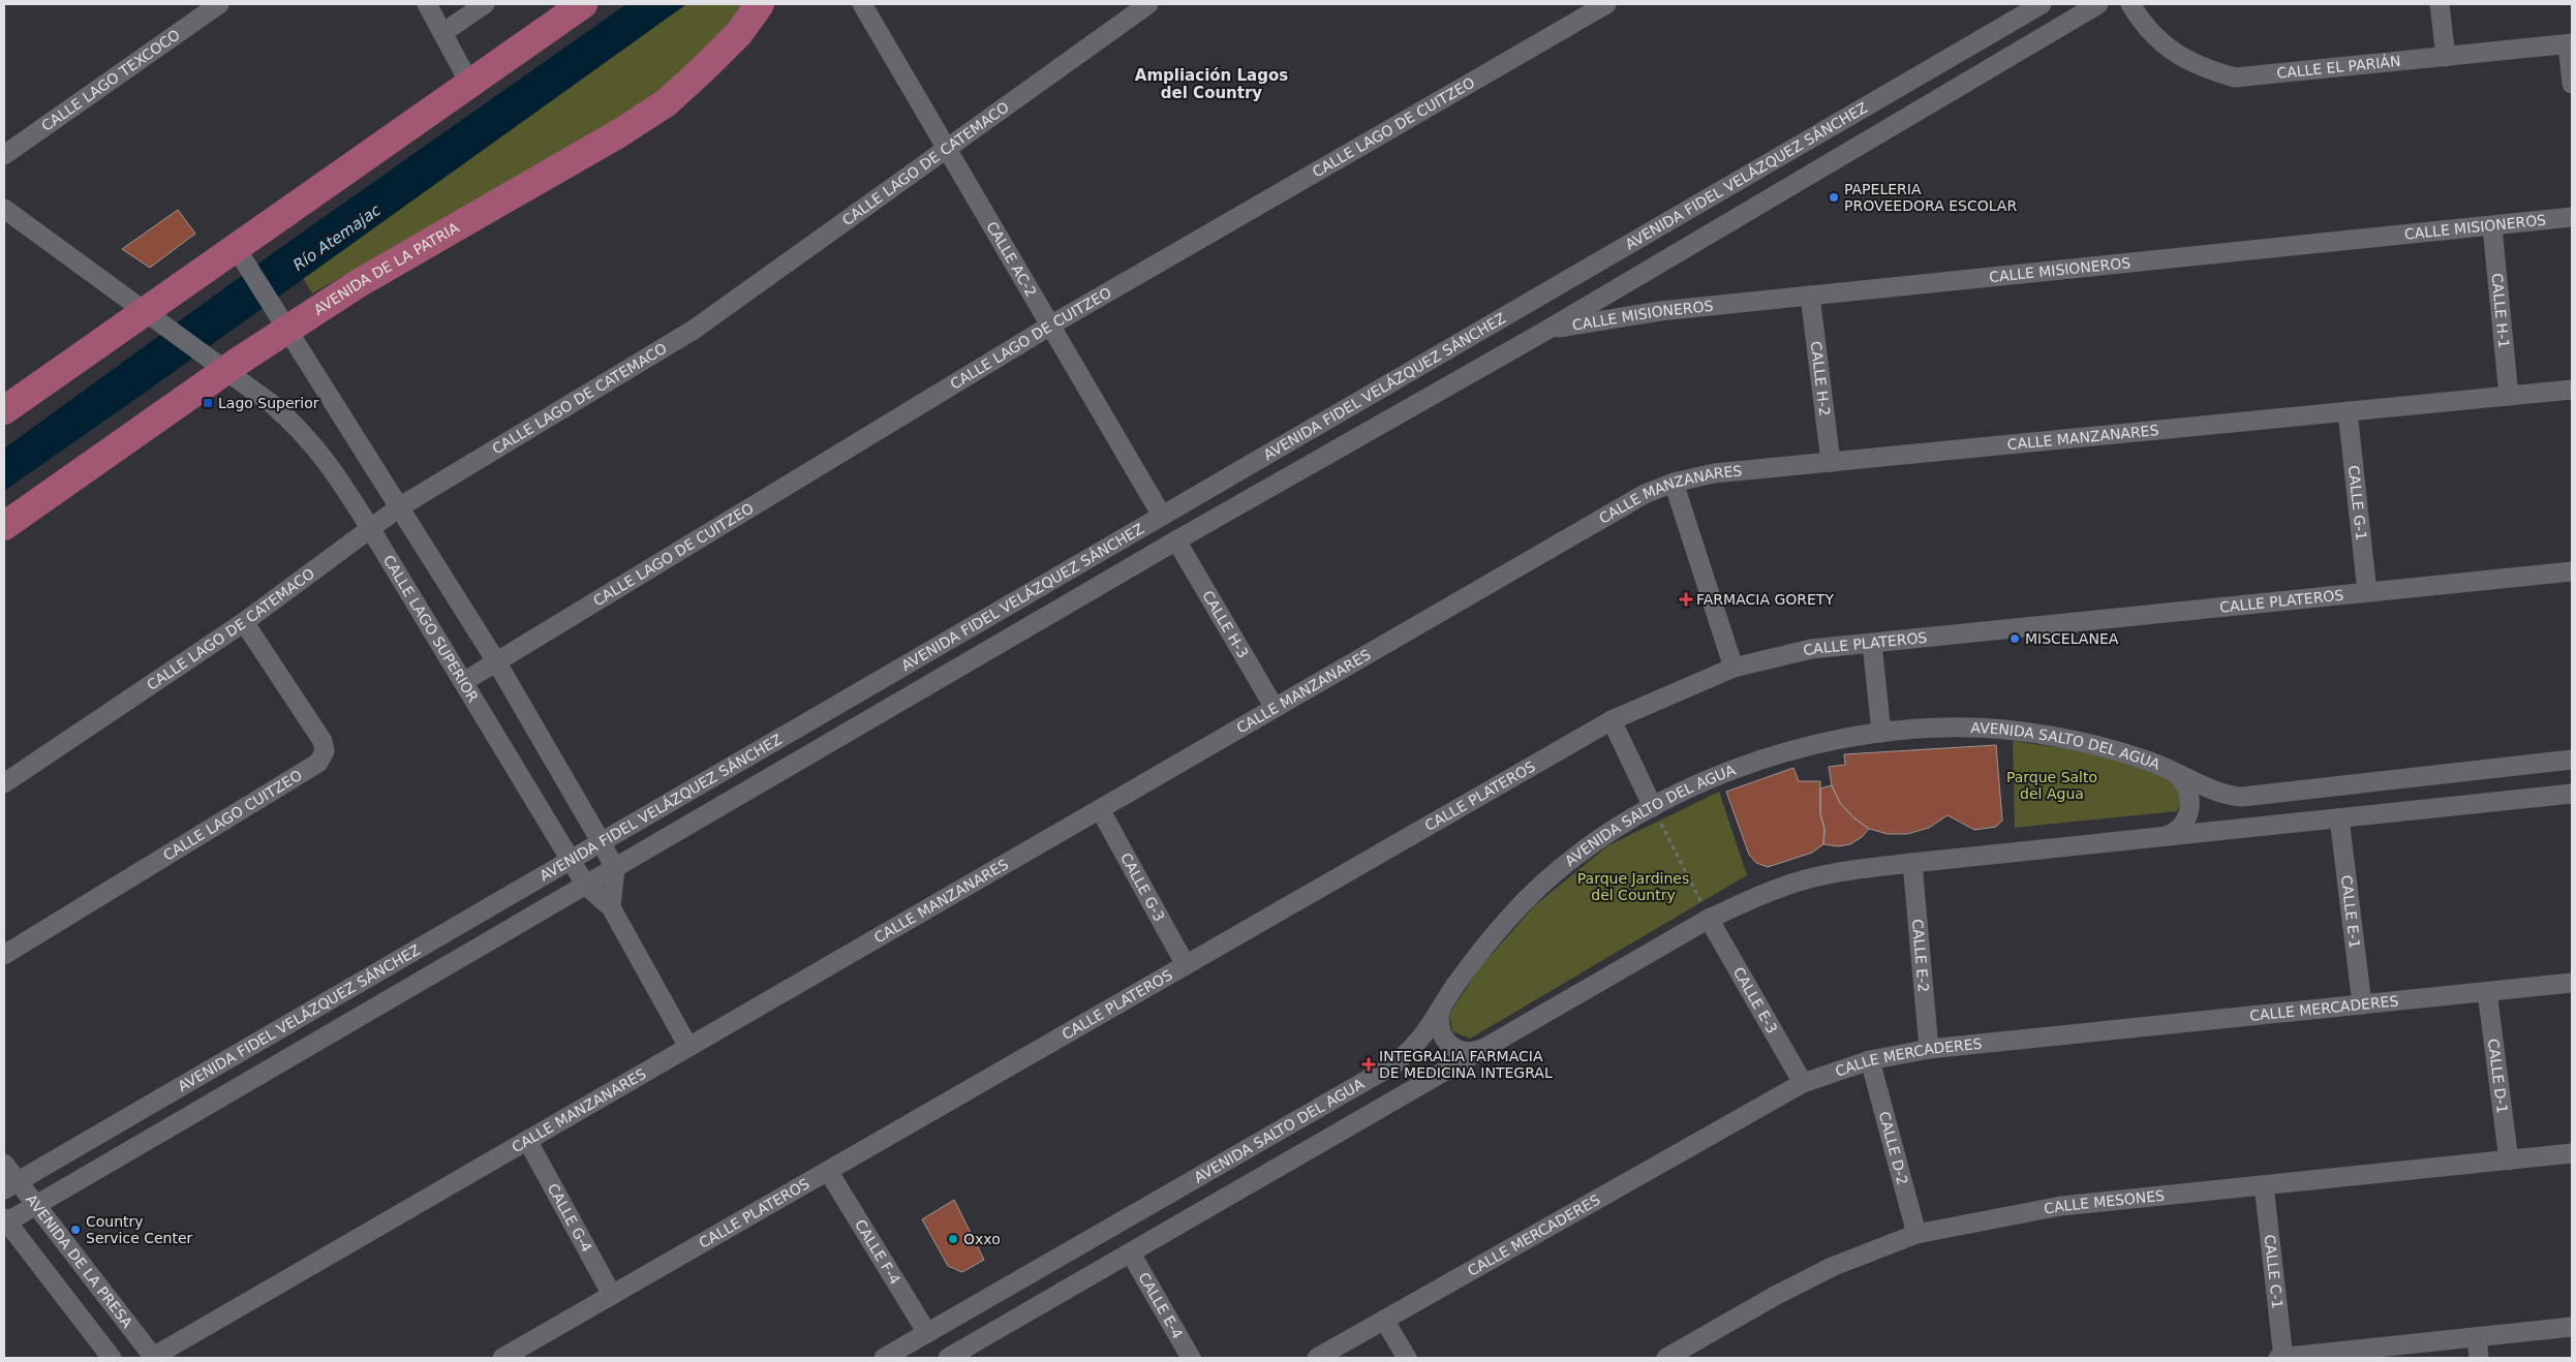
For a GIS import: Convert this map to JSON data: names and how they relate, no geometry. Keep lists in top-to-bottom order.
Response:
{
  "streets": {
    "main road": ["AVENIDA DE LA PATRIA"],
    "street": [
      "CALLE EL PARIÁN",
      "CALLE LAGO TEXCOCO",
      "CALLE LAGO DE CUITZEO",
      "CALLE LAGO DE CATEMACO",
      "AVENIDA FIDEL VELÁZQUEZ SÁNCHEZ",
      "CALLE MISIONEROS",
      "CALLE AC-2",
      "CALLE H-1",
      "CALLE H-2",
      "CALLE MANZANARES",
      "CALLE G-1",
      "CALLE PLATEROS",
      "CALLE H-3",
      "CALLE LAGO SUPERIOR",
      "AVENIDA SALTO DEL AGUA",
      "CALLE LAGO CUITZEO",
      "CALLE G-3",
      "CALLE E-1",
      "CALLE E-2",
      "CALLE E-3",
      "CALLE MERCADERES",
      "CALLE D-1",
      "CALLE D-2",
      "CALLE MESONES",
      "CALLE G-4",
      "CALLE F-4",
      "AVENIDA DE LA PRESA",
      "CALLE C-1",
      "CALLE E-4"
    ]
  },
  "crossings": [
    ["CALLE LAGO DE CUITZEO", "CALLE AC-2"],
    ["CALLE LAGO DE CUITZEO", "CALLE LAGO SUPERIOR"],
    ["CALLE LAGO DE CATEMACO", "CALLE AC-2"],
    ["CALLE LAGO DE CATEMACO", "CALLE LAGO SUPERIOR"],
    ["CALLE LAGO DE CATEMACO", "CALLE LAGO CUITZEO"],
    ["AVENIDA FIDEL VELÁZQUEZ SÁNCHEZ", "CALLE MISIONEROS"],
    ["AVENIDA FIDEL VELÁZQUEZ SÁNCHEZ", "CALLE AC-2"],
    ["AVENIDA FIDEL VELÁZQUEZ SÁNCHEZ", "CALLE H-3"],
    ["AVENIDA FIDEL VELÁZQUEZ SÁNCHEZ", "CALLE LAGO SUPERIOR"],
    ["AVENIDA FIDEL VELÁZQUEZ SÁNCHEZ", "AVENIDA DE LA PRESA"],
    ["CALLE MISIONEROS", "CALLE H-1"],
    ["CALLE MISIONEROS", "CALLE H-2"],
    ["AVENIDA DE LA PATRIA", "CALLE LAGO SUPERIOR"],
    ["CALLE H-1", "CALLE MANZANARES"],
    ["CALLE H-2", "CALLE MANZANARES"],
    ["CALLE MANZANARES", "CALLE G-1"],
    ["CALLE MANZANARES", "CALLE H-3"],
    ["CALLE MANZANARES", "CALLE LAGO SUPERIOR"],
    ["CALLE MANZANARES", "CALLE G-3"],
    ["CALLE MANZANARES", "CALLE G-4"],
    ["CALLE MANZANARES", "AVENIDA DE LA PRESA"],
    ["CALLE G-1", "CALLE PLATEROS"],
    ["CALLE PLATEROS", "CALLE G-3"],
    ["CALLE PLATEROS", "CALLE G-4"],
    ["CALLE PLATEROS", "CALLE F-4"],
    ["AVENIDA SALTO DEL AGUA", "CALLE F-4"],
    ["CALLE E-1", "CALLE MERCADERES"],
    ["CALLE E-2", "CALLE MERCADERES"],
    ["CALLE E-3", "CALLE MERCADERES"],
    ["CALLE MERCADERES", "CALLE D-1"],
    ["CALLE MERCADERES", "CALLE D-2"],
    ["CALLE D-1", "CALLE MESONES"],
    ["CALLE D-2", "CALLE MESONES"],
    ["CALLE MESONES", "CALLE C-1"]
  ],
  "districts": ["Ampliación Lagos del Country"],
  "water": ["Río Atemajac"],
  "parks": ["Parque Salto del Agua", "Parque Jardines del Country"],
  "places": {
    "other": [
      "PAPELERIA PROVEEDORA ESCOLAR",
      "MISCELANEA",
      "Country Service Center",
      "Oxxo"
    ],
    "transit": ["Lago Superior"],
    "health": ["FARMACIA GORETY", "INTEGRALIA FARMACIA DE MEDICINA INTEGRAL"]
  }
}
